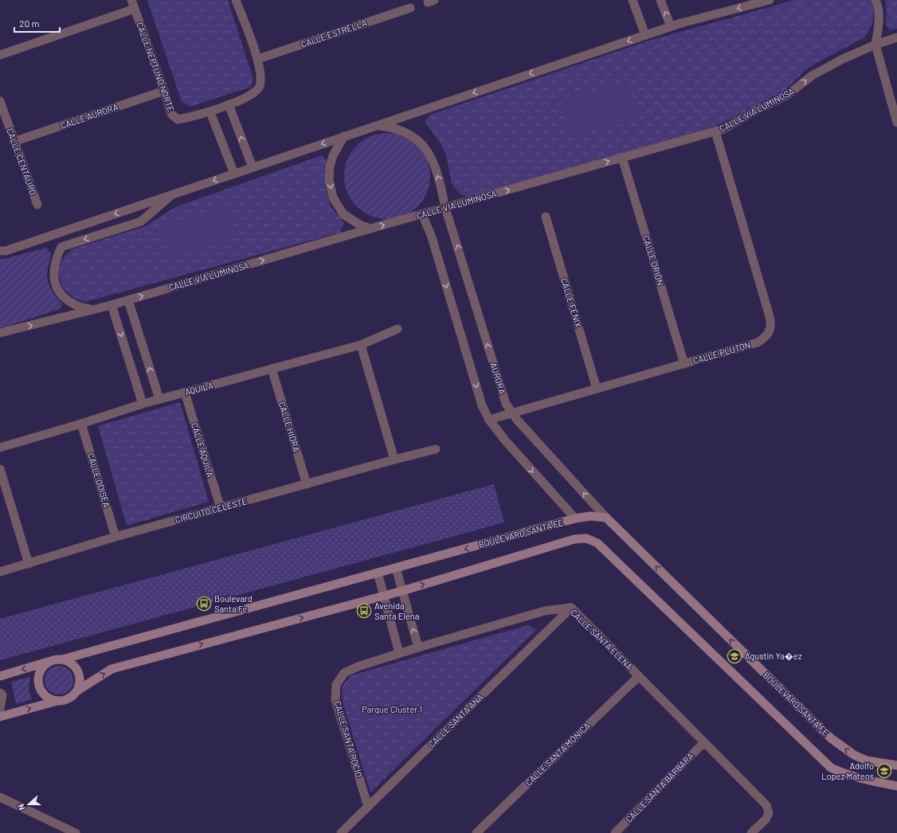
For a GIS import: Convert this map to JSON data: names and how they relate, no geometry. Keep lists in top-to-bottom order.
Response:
{
  "streets": {
    "main road": ["BOULEVARD SANTA FE"],
    "street": [
      "CALLE ESTRELLA",
      "CALLE NEPTUNO NORTE",
      "CALLE VÍA LUMINOSA",
      "CALLE AURORA",
      "CALLE CENTAURO",
      "CALLE ORIÓN",
      "CALLE FÉNIX",
      "CALLE PLUTÓN",
      "AURORA",
      "AQUILA",
      "CALLE HIDRA",
      "CALLE AQUILA",
      "CALLE ODISEA",
      "CIRCUITO CELESTE",
      "CALLE SANTA ELENA",
      "CALLE SANTA ANA",
      "CALLE SANTA ROCÍO",
      "CALLE SANTA MÓNICA",
      "CALLE SANTA BÁRBARA"
    ]
  },
  "crossings": [
    ["CALLE ESTRELLA", "CALLE NEPTUNO NORTE"],
    ["CALLE NEPTUNO NORTE", "CALLE AURORA"],
    ["CALLE VÍA LUMINOSA", "CALLE ORIÓN"],
    ["CALLE VÍA LUMINOSA", "CALLE PLUTÓN"],
    ["CALLE VÍA LUMINOSA", "AURORA"],
    ["CALLE AURORA", "CALLE CENTAURO"],
    ["CALLE ORIÓN", "CALLE PLUTÓN"],
    ["CALLE FÉNIX", "CALLE PLUTÓN"],
    ["CALLE PLUTÓN", "AURORA"],
    ["AURORA", "BOULEVARD SANTA FE"],
    ["AQUILA", "CALLE HIDRA"],
    ["AQUILA", "CALLE AQUILA"],
    ["AQUILA", "CALLE ODISEA"],
    ["CALLE HIDRA", "CIRCUITO CELESTE"],
    ["CALLE AQUILA", "CIRCUITO CELESTE"],
    ["CALLE ODISEA", "CIRCUITO CELESTE"],
    ["CALLE SANTA ELENA", "CALLE SANTA ANA"],
    ["CALLE SANTA ELENA", "CALLE SANTA ROCÍO"],
    ["CALLE SANTA ELENA", "CALLE SANTA MÓNICA"],
    ["CALLE SANTA ELENA", "CALLE SANTA BÁRBARA"],
    ["CALLE SANTA ANA", "CALLE SANTA ROCÍO"]
  ],
  "one_way": ["CALLE VÍA LUMINOSA", "BOULEVARD SANTA FE"],
  "parks": ["Parque Cluster 1"],
  "places": {
    "bus stop": ["Boulevard Santa Fe", "Avenida Santa Elena"],
    "school or university": ["Agustin Ya�ez", "Adolfo Lopez Mateos"]
  },
  "scale_bar": "20 m",
  "north": "left"
}
